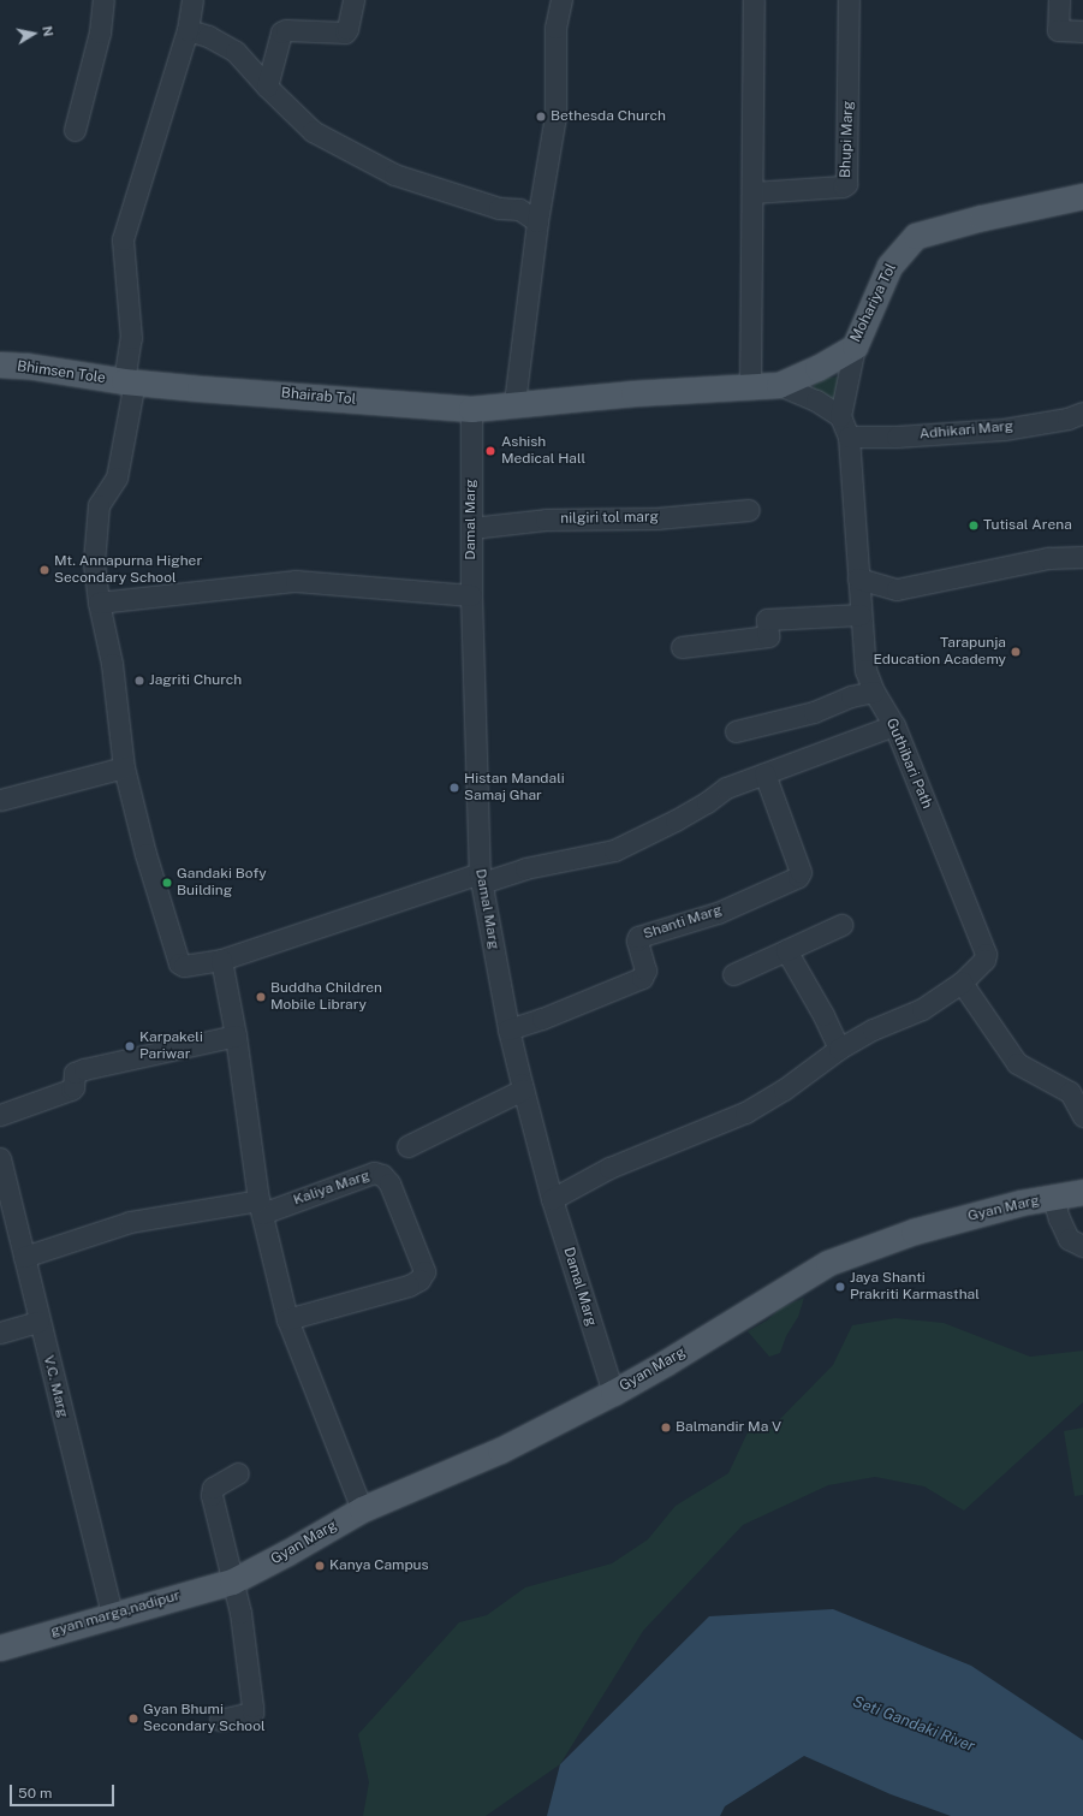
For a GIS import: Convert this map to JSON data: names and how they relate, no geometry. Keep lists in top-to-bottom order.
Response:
{
  "streets": {
    "main road": [
      "Mohariya Tol",
      "Bhimsen Tole",
      "Bhairab Tol",
      "Gyan Marg",
      "gyan marga,nadipur"
    ],
    "street": [
      "Bhupi Marg",
      "Adhikari Marg",
      "nilgiri tol marg",
      "Damal Marg",
      "Guthibari Path",
      "Shanti Marg",
      "Kaliya Marg",
      "V.C. Marg"
    ]
  },
  "crossings": [
    ["Mohariya Tol", "Bhairab Tol"],
    ["Bhimsen Tole", "Bhairab Tol"],
    ["Bhairab Tol", "Damal Marg"],
    ["Adhikari Marg", "Guthibari Path"],
    ["nilgiri tol marg", "Damal Marg"],
    ["Damal Marg", "Shanti Marg"],
    ["Damal Marg", "Gyan Marg"],
    ["Gyan Marg", "gyan marga,nadipur"],
    ["V.C. Marg", "gyan marga,nadipur"]
  ],
  "water": ["Seti Gandaki River"],
  "places": [
    "Bethesda Church",
    "Ashish Medical Hall",
    "Tutisal Arena",
    "Mt. Annapurna Higher Secondary School",
    "Tarapunja Education Academy",
    "Jagriti Church",
    "Histan Mandali Samaj Ghar",
    "Gandaki Bofy Building",
    "Buddha Children Mobile Library",
    "Karpakeli Pariwar",
    "Jaya Shanti Prakriti Karmasthal",
    "Balmandir Ma V",
    "Kanya Campus",
    "Gyan Bhumi Secondary School"
  ],
  "scale_bar": "50 m",
  "north": "right"
}
